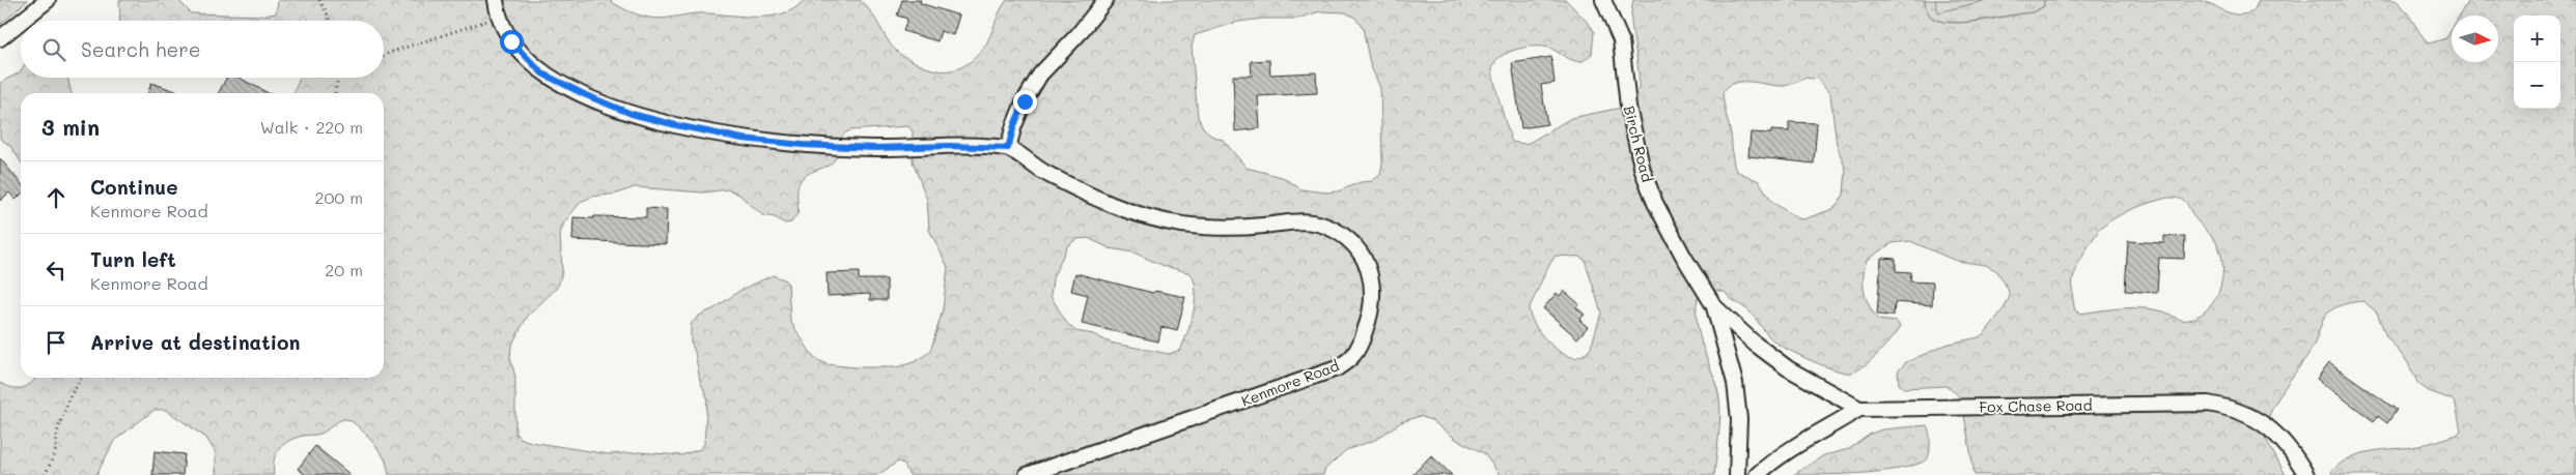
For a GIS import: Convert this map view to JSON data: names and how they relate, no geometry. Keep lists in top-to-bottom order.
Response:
{
  "streets": {
    "street": ["Birch Road", "Kenmore Road", "Fox Chase Road"]
  },
  "crossings": [
    ["Birch Road", "Fox Chase Road"]
  ],
  "north": "right",
  "page": {
    "map_buttons": ["+", "−"],
    "search": "Search here",
    "heading": ["3 min", "Walk · 220 m"],
    "list": [
      ["Continue", "Kenmore Road", "200 m"],
      ["Turn left", "Kenmore Road", "20 m"],
      "Arrive at destination"
    ]
  }
}
